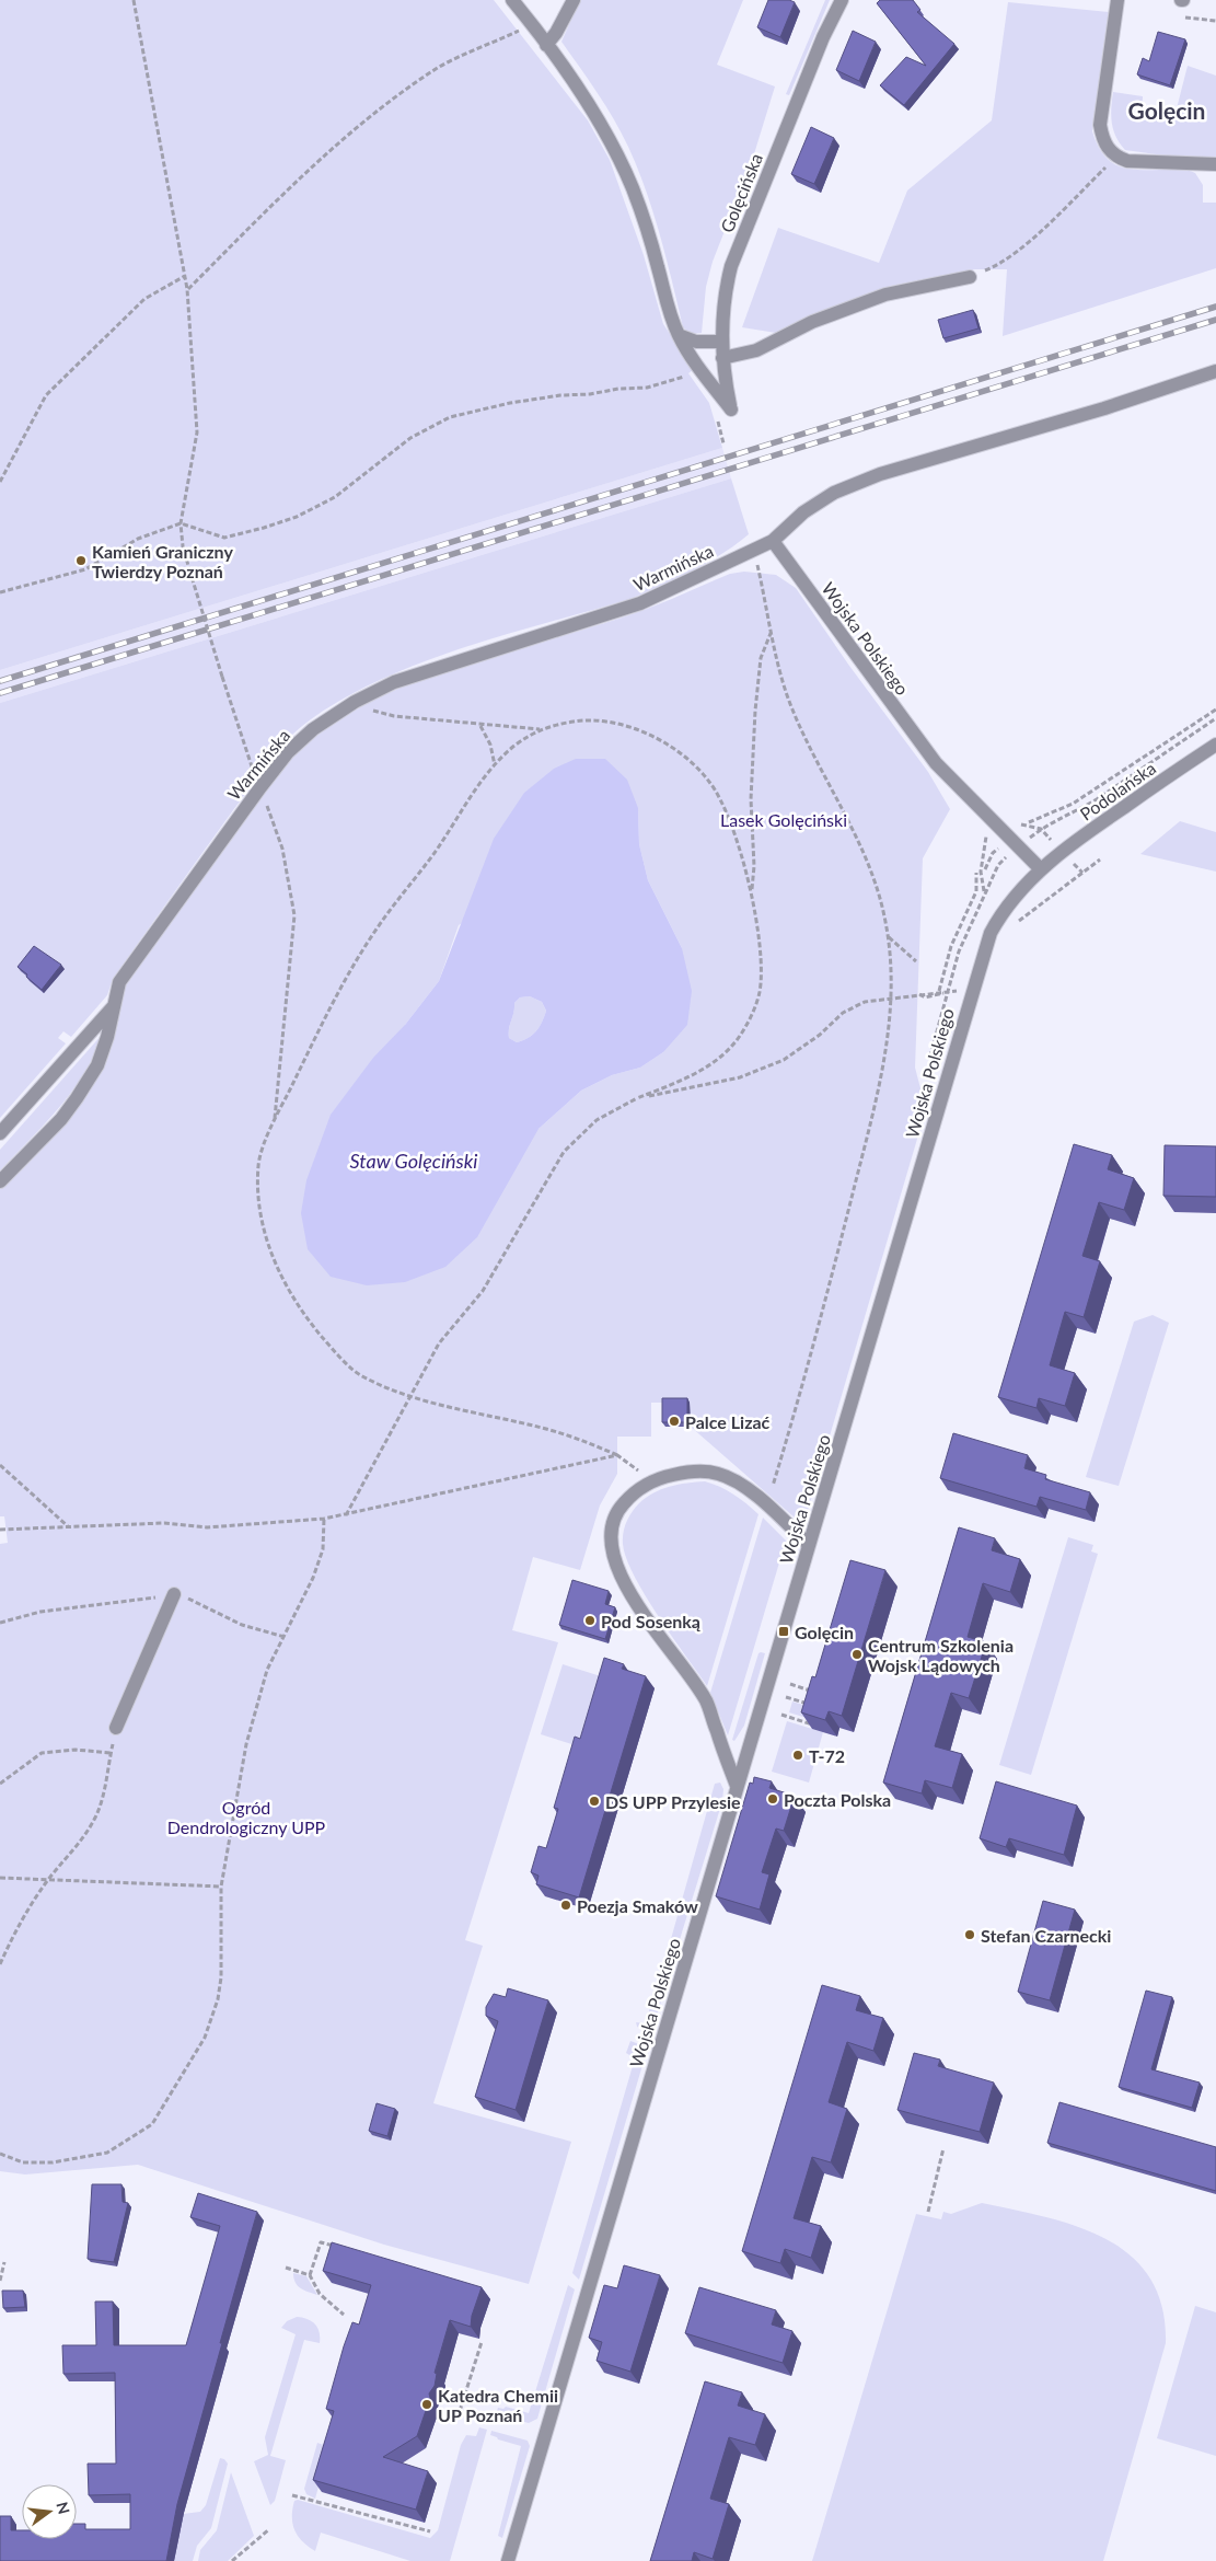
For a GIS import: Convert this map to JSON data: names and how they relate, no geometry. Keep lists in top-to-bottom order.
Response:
{
  "streets": {
    "street": [
      "Golęcińska",
      "Warmińska",
      "Wojska Polskiego",
      "Podolańska"
    ]
  },
  "crossings": [
    ["Warmińska", "Wojska Polskiego"],
    ["Wojska Polskiego", "Podolańska"]
  ],
  "districts": ["Golęcin"],
  "water": ["Staw Golęciński"],
  "parks": ["Lasek Golęciński", "Ogród Dendrologiczny UPP"],
  "places": {
    "other": [
      "Kamień Graniczny Twierdzy Poznań",
      "Palce Lizać",
      "Pod Sosenką",
      "Centrum Szkolenia Wojsk Lądowych",
      "T-72",
      "Poczta Polska",
      "DS UPP Przylesie",
      "Poezja Smaków",
      "Stefan Czarnecki",
      "Katedra Chemii UP Poznań"
    ],
    "transit": ["Golęcin"]
  },
  "north": "right"
}
